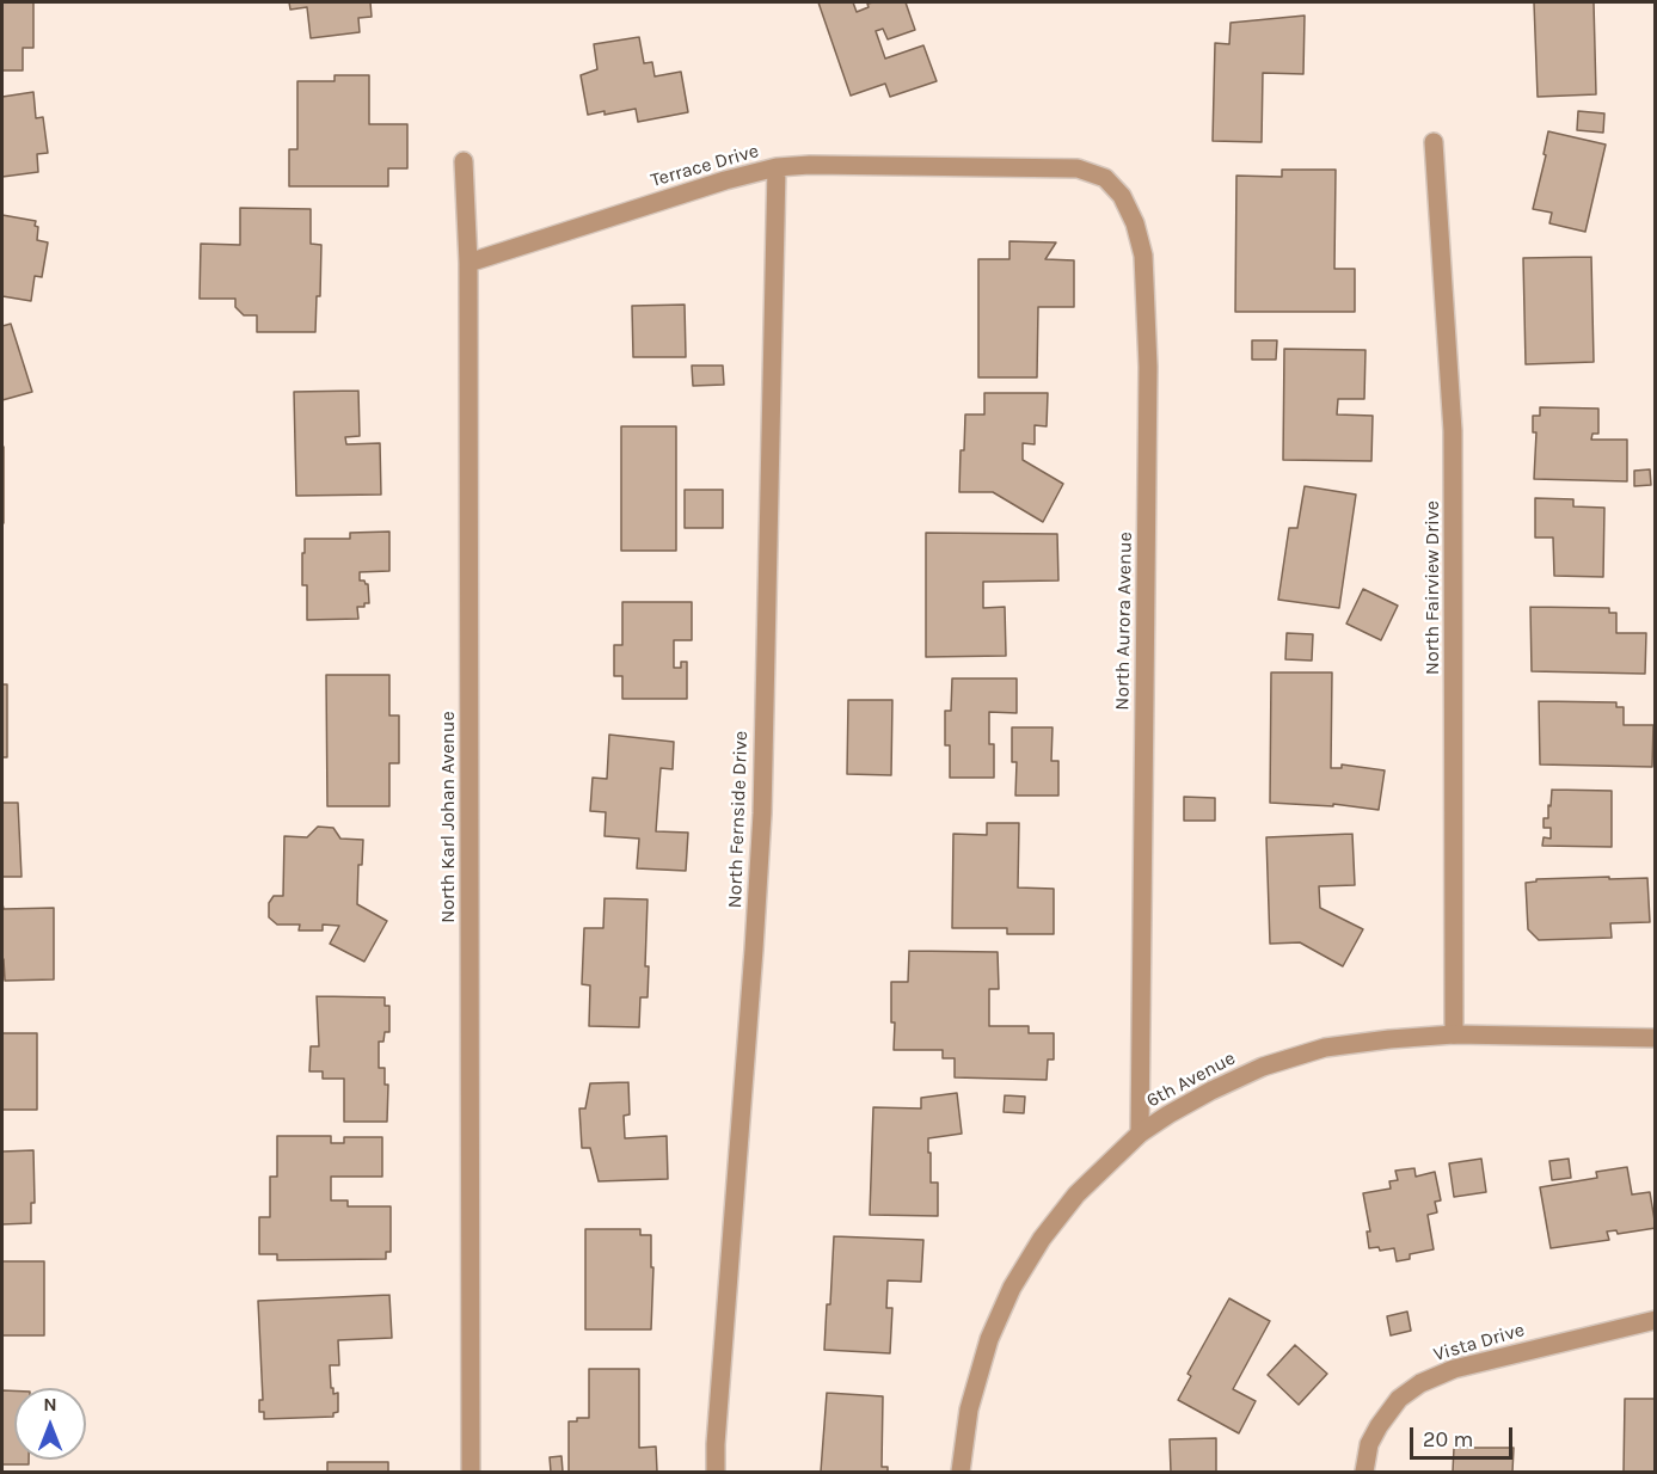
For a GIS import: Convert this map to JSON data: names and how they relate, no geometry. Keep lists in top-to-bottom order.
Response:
{
  "streets": {
    "street": [
      "Terrace Drive",
      "North Fairview Drive",
      "North Aurora Avenue",
      "North Karl Johan Avenue",
      "North Fernside Drive",
      "6th Avenue",
      "Vista Drive"
    ]
  },
  "crossings": [
    ["Terrace Drive", "North Aurora Avenue"],
    ["Terrace Drive", "North Karl Johan Avenue"],
    ["Terrace Drive", "North Fernside Drive"],
    ["North Fairview Drive", "6th Avenue"],
    ["North Aurora Avenue", "6th Avenue"]
  ],
  "scale_bar": "20 m",
  "north": "top"
}
